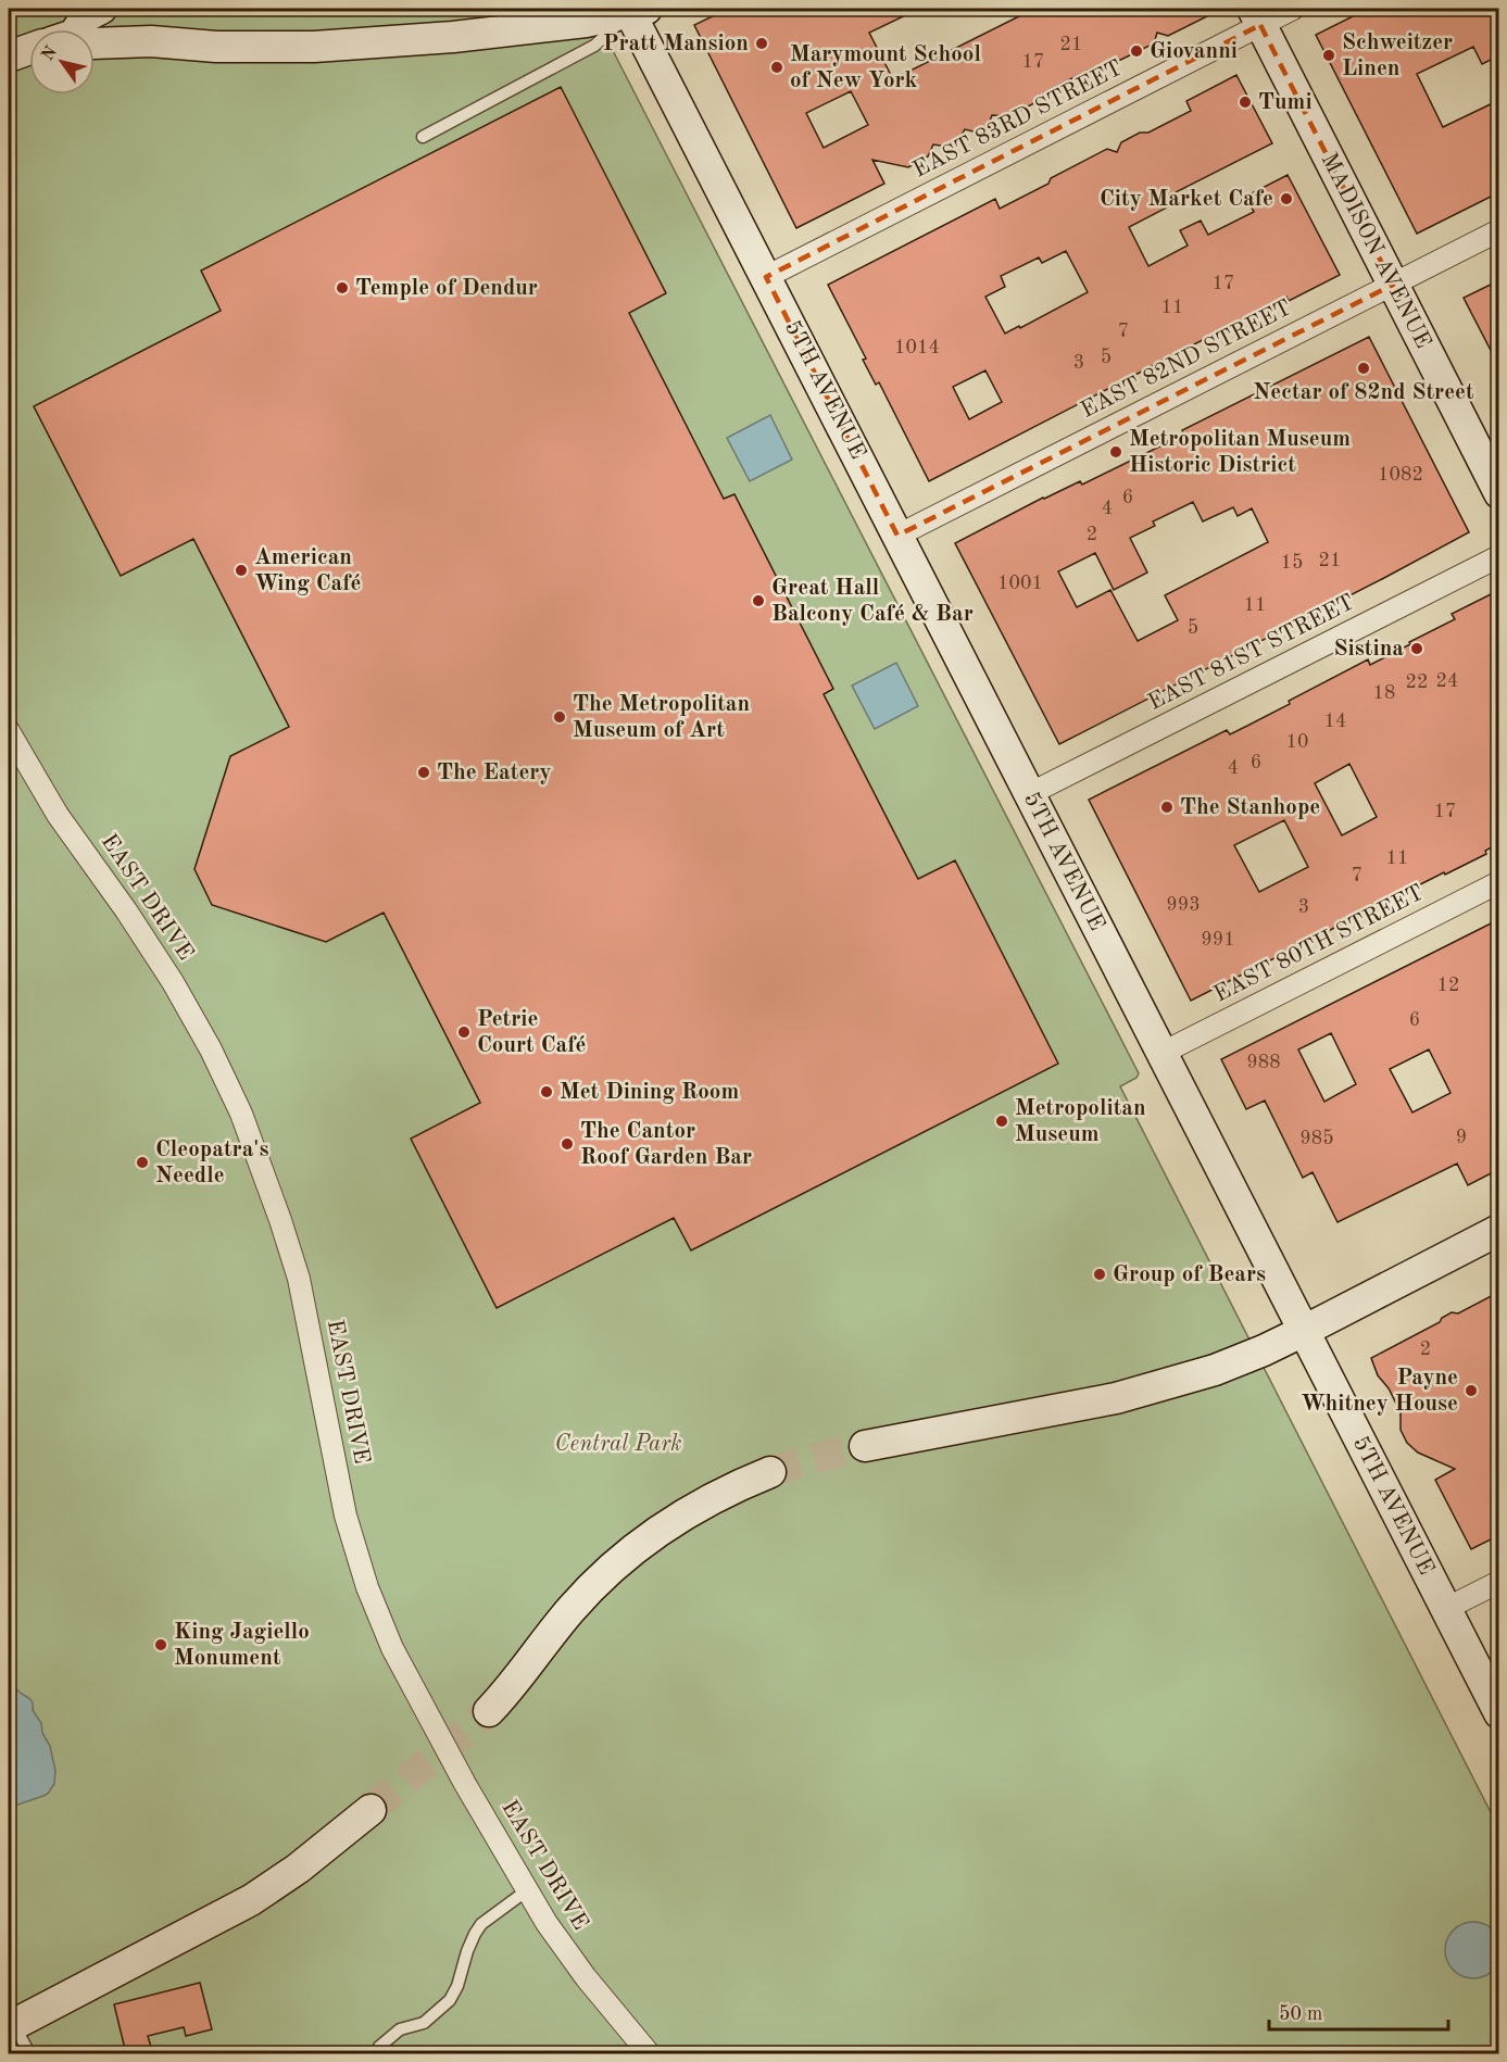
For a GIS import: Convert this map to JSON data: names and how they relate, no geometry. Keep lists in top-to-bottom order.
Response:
{
  "streets": {
    "main road": ["MADISON AVENUE", "5TH AVENUE"],
    "street": [
      "EAST 83RD STREET",
      "EAST 82ND STREET",
      "EAST 81ST STREET",
      "EAST DRIVE",
      "EAST 80TH STREET"
    ]
  },
  "crossings": [
    ["EAST 83RD STREET", "MADISON AVENUE"],
    ["EAST 83RD STREET", "5TH AVENUE"],
    ["MADISON AVENUE", "EAST 82ND STREET"],
    ["EAST 82ND STREET", "5TH AVENUE"],
    ["5TH AVENUE", "EAST 81ST STREET"],
    ["5TH AVENUE", "EAST 80TH STREET"]
  ],
  "parks": ["Central Park"],
  "places": [
    "Pratt Mansion",
    "Giovanni",
    "Schweitzer Linen",
    "Marymount School of New York",
    "Tumi",
    "City Market Cafe",
    "Temple of Dendur",
    "Nectar of 82nd Street",
    "Metropolitan Museum Historic District",
    "American Wing Café",
    "Great Hall Balcony Café & Bar",
    "Sistina",
    "The Metropolitan Museum of Art",
    "The Eatery",
    "The Stanhope",
    "Petrie Court Café",
    "Met Dining Room",
    "Metropolitan Museum",
    "The Cantor Roof Garden Bar",
    "Cleopatra's Needle",
    "Group of Bears",
    "Payne Whitney House",
    "King Jagiello Monument"
  ],
  "house_numbers": [
    "21",
    "17",
    "17",
    "11",
    "7",
    "1014",
    "5",
    "3",
    "1082",
    "6",
    "4",
    "2",
    "21",
    "15",
    "1001",
    "11",
    "5",
    "24",
    "22",
    "18",
    "14",
    "10",
    "6",
    "4",
    "17",
    "11",
    "7",
    "993",
    "3",
    "991",
    "12",
    "6",
    "988",
    "9",
    "985",
    "2"
  ],
  "scale_bar": "50 m",
  "north": "top left"
}
